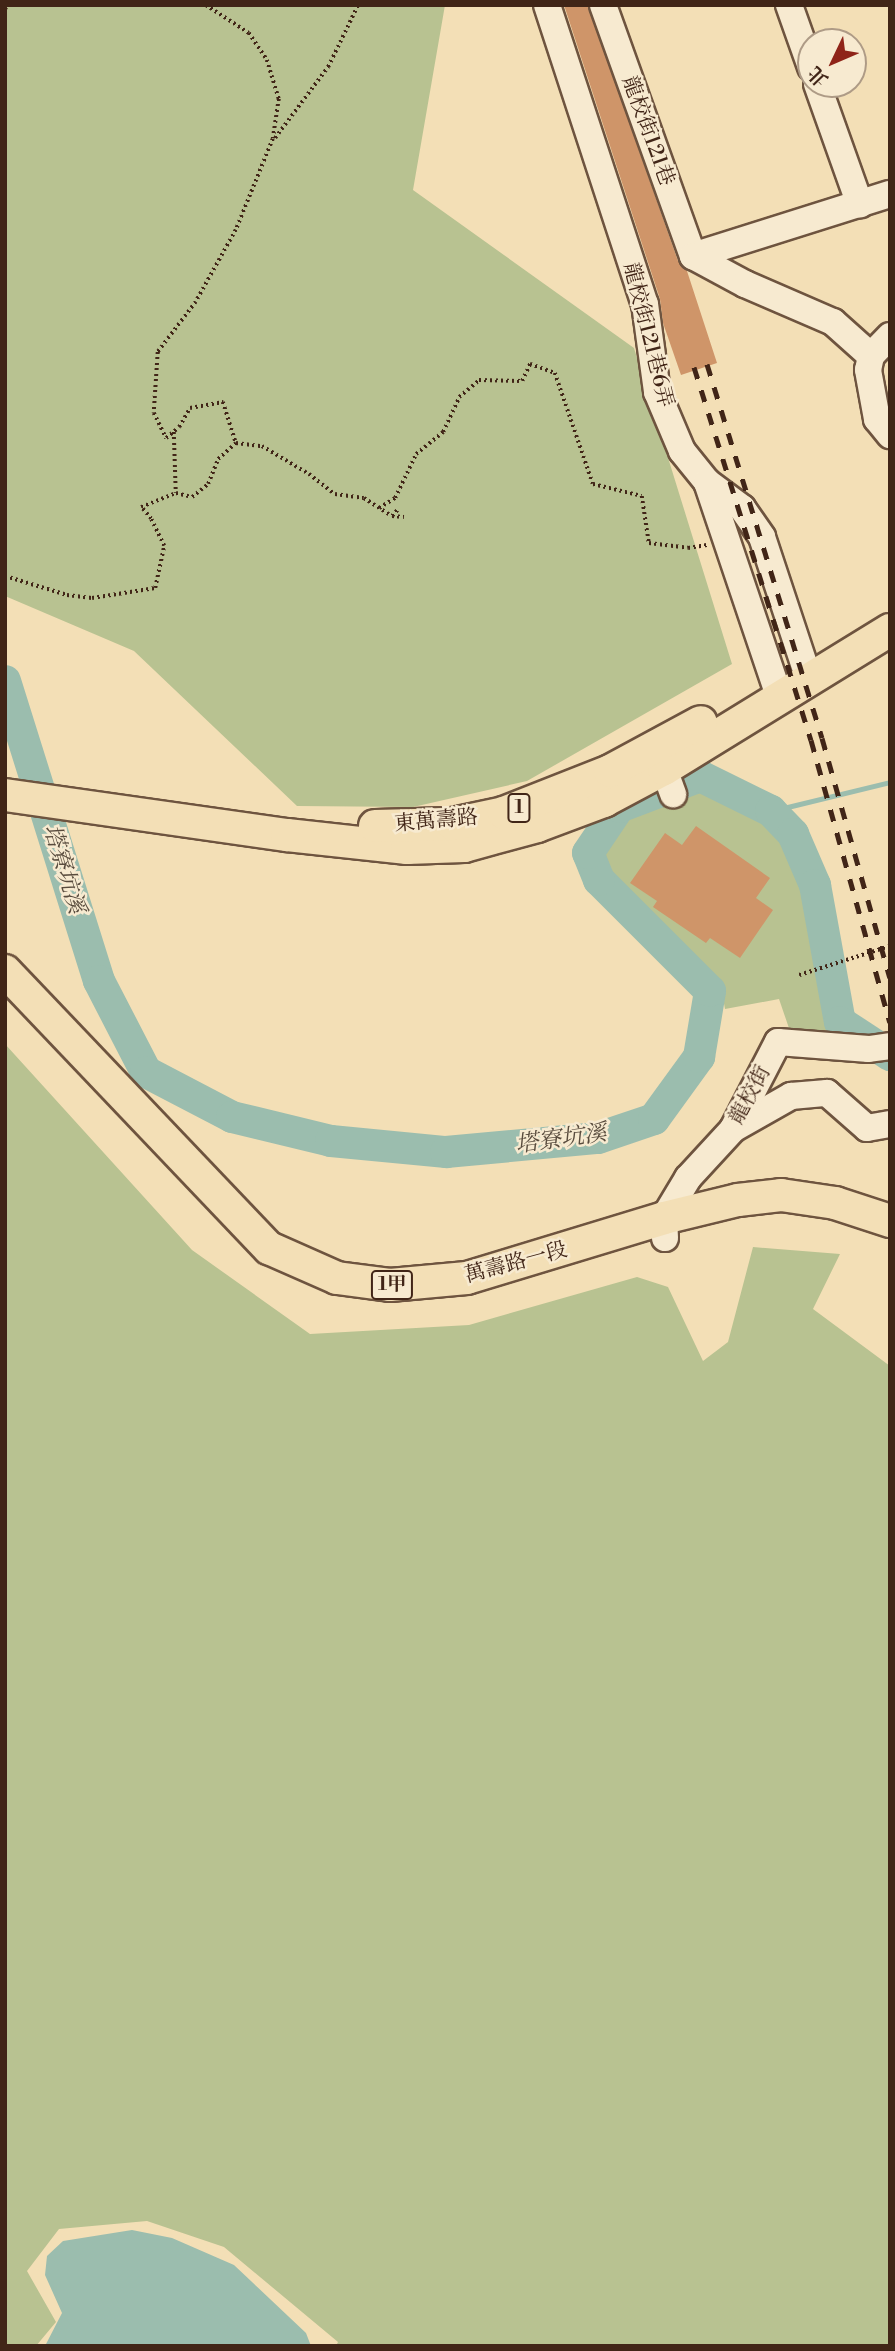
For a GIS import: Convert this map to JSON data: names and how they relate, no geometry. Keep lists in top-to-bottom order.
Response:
{
  "streets": {
    "main road": [
      "1",
      "東萬壽路",
      "萬壽路一段",
      "1甲"
    ],
    "street": ["龍校街121巷", "龍校街121巷6弄", "龍校街"]
  },
  "crossings": [
    ["龍校街121巷6弄", "東萬壽路"],
    ["1", "東萬壽路"],
    ["龍校街", "萬壽路一段"]
  ],
  "water": ["塔寮坑溪"],
  "north": "bottom left"
}
